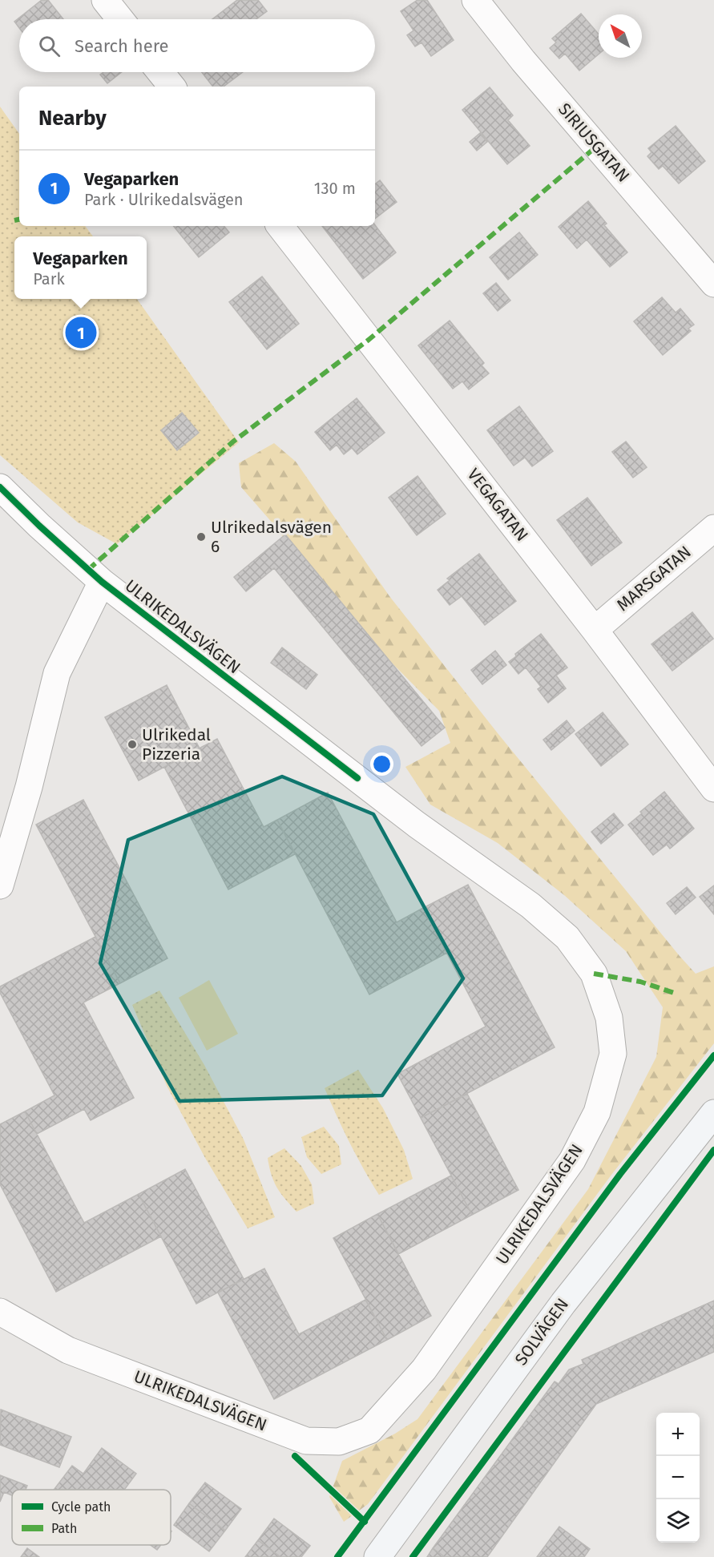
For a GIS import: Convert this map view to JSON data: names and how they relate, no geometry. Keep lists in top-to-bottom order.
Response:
{
  "streets": {
    "main road": ["SOLVÄGEN"],
    "street": [
      "SIRIUSGATAN",
      "VEGAGATAN",
      "MARSGATAN",
      "ULRIKEDALSVÄGEN"
    ]
  },
  "crossings": [
    ["VEGAGATAN", "MARSGATAN"]
  ],
  "places": ["Ulrikedalsvägen 6", "Ulrikedal Pizzeria"],
  "legend": ["Cycle path", "Path"],
  "north": "top left",
  "page": {
    "search": "Search here",
    "heading": "Nearby",
    "list": [
      {
        "mark": "1",
        "name": "Vegaparken",
        "note": "Park · Ulrikedalsvägen",
        "value": "130 m"
      }
    ],
    "popup": ["Vegaparken", "Park"],
    "pins": "1",
    "map_buttons": ["+", "−"]
  }
}
